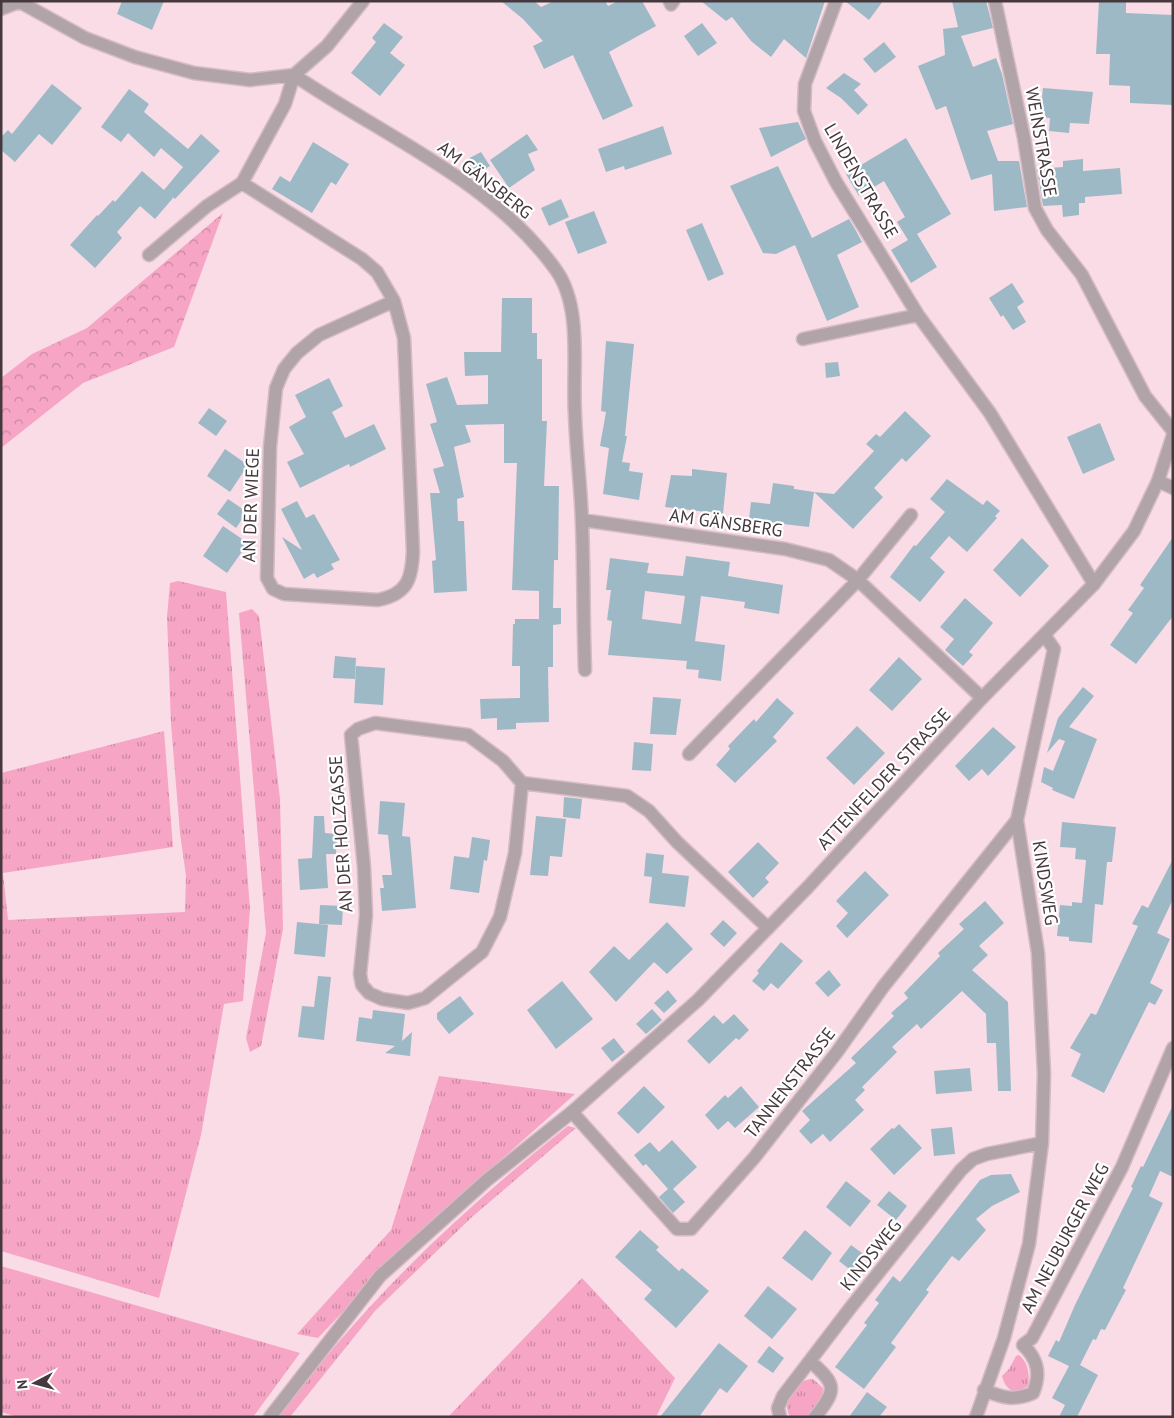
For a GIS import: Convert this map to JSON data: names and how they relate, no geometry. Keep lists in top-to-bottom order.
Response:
{
  "streets": {
    "street": [
      "WEINSTRASSE",
      "AM GÄNSBERG",
      "LINDENSTRASSE",
      "AN DER WIEGE",
      "ATTENFELDER STRASSE",
      "AN DER HOLZGASSE",
      "KINDSWEG",
      "TANNENSTRASSE",
      "AM NEUBURGER WEG"
    ]
  },
  "crossings": [
    ["WEINSTRASSE", "ATTENFELDER STRASSE"],
    ["AM GÄNSBERG", "ATTENFELDER STRASSE"],
    ["LINDENSTRASSE", "ATTENFELDER STRASSE"],
    ["ATTENFELDER STRASSE", "KINDSWEG"],
    ["ATTENFELDER STRASSE", "TANNENSTRASSE"],
    ["KINDSWEG", "TANNENSTRASSE"]
  ],
  "north": "left"
}
